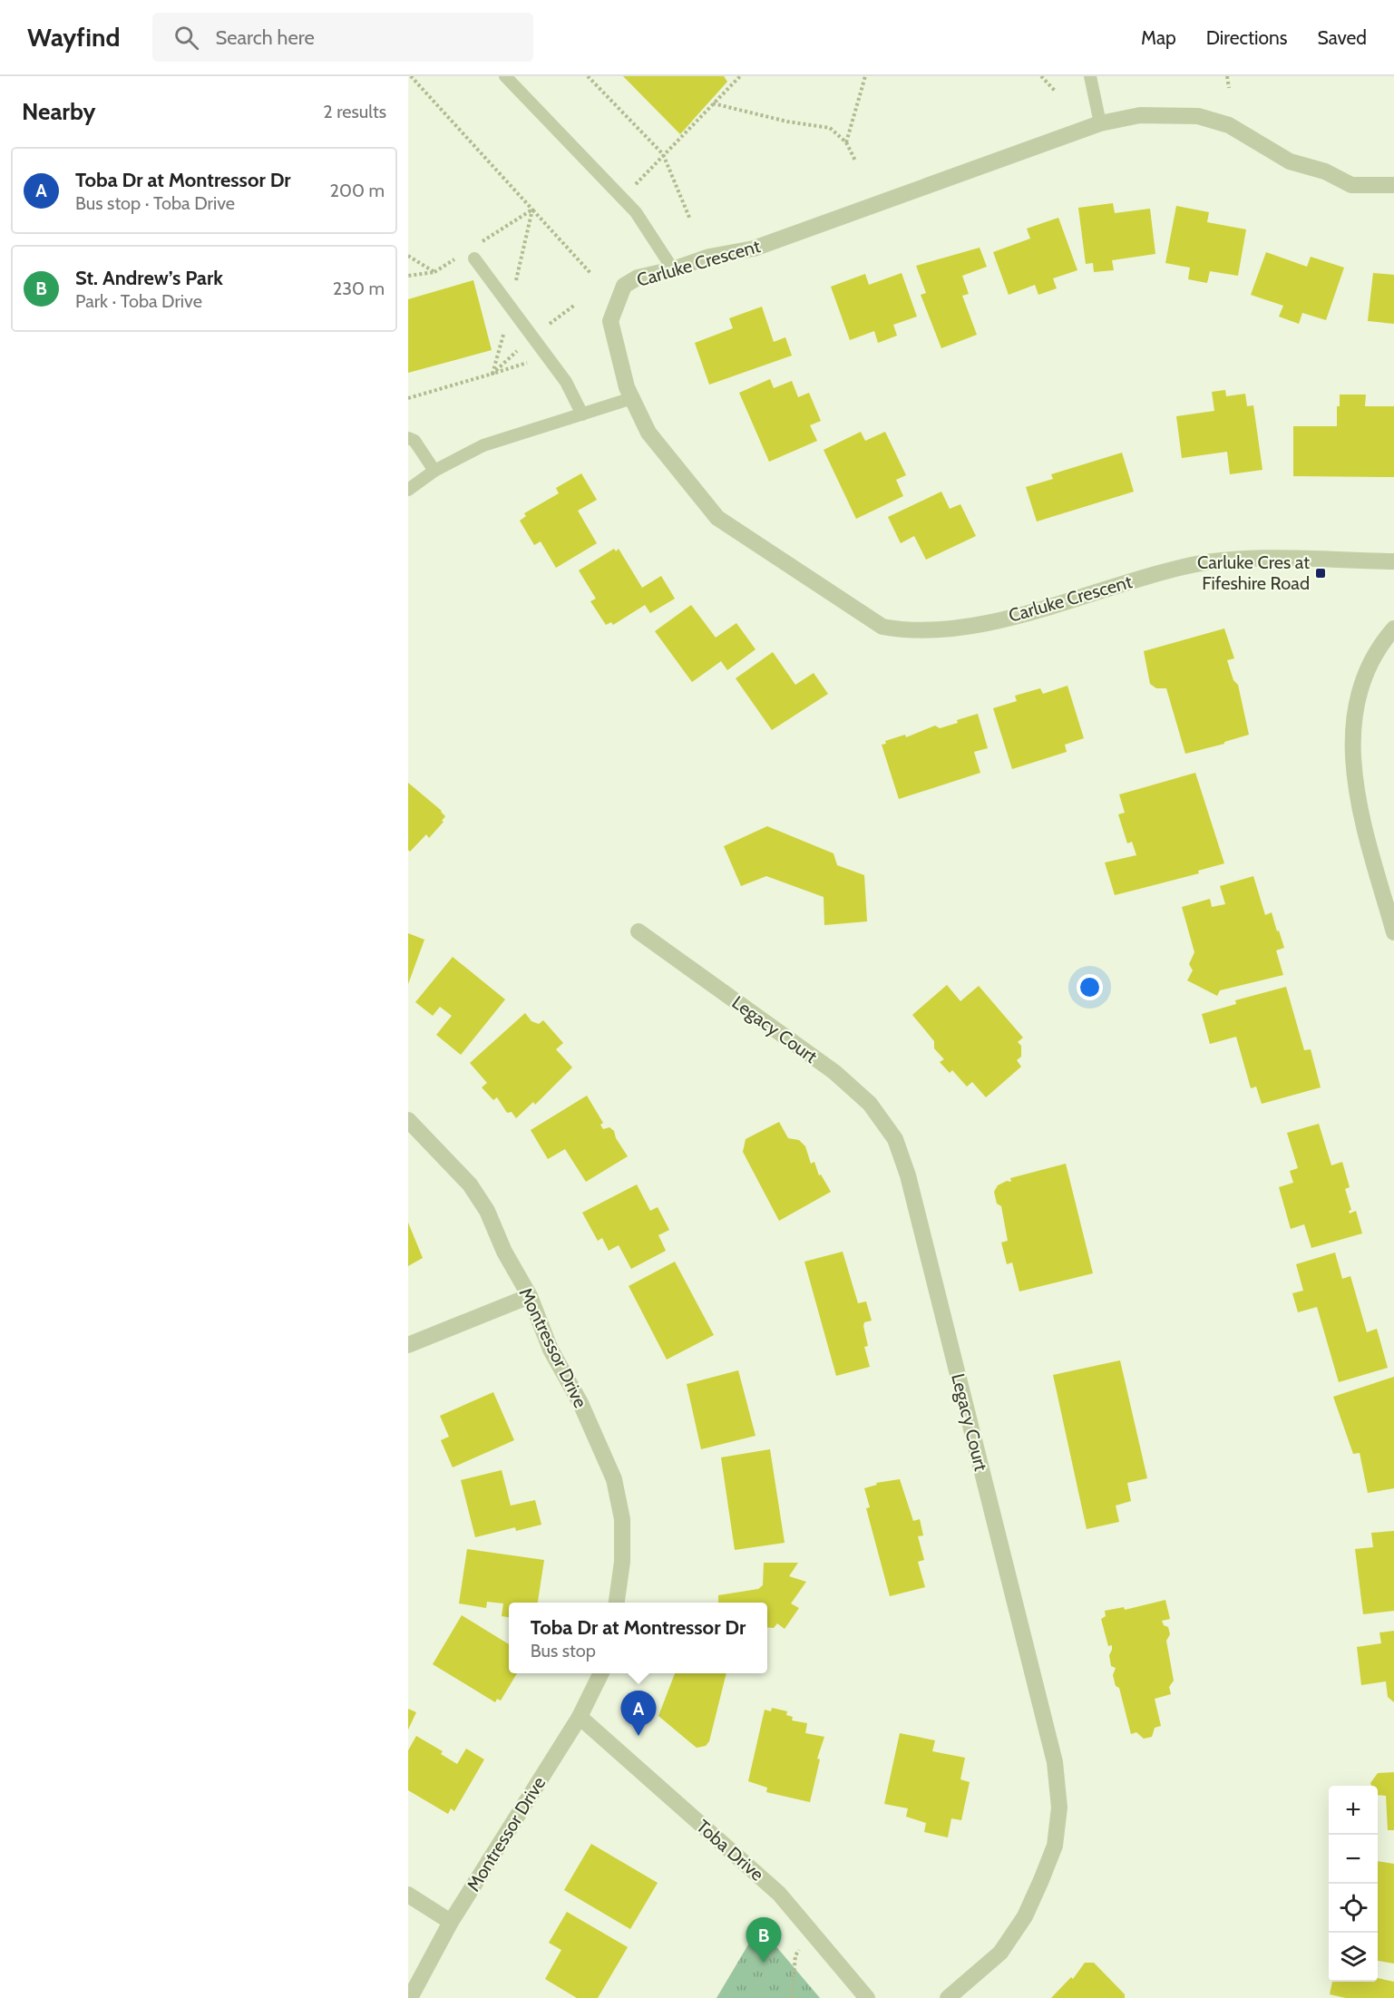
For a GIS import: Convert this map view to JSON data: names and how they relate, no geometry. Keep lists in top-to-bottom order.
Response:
{
  "streets": {
    "street": [
      "Carluke Crescent",
      "Legacy Court",
      "Montressor Drive",
      "Toba Drive"
    ]
  },
  "crossings": [
    ["Montressor Drive", "Toba Drive"]
  ],
  "places": {
    "transit": ["Carluke Cres at Fifeshire Road"]
  },
  "page": {
    "header": "Wayfind",
    "search": "Search here",
    "nav": ["Map", "Directions", "Saved"],
    "heading": ["Nearby", "2 results"],
    "list": [
      {
        "mark": "A",
        "name": "Toba Dr at Montressor Dr",
        "note": "Bus stop · Toba Drive",
        "value": "200 m"
      },
      {
        "mark": "B",
        "name": "St. Andrew’s Park",
        "note": "Park · Toba Drive",
        "value": "230 m"
      }
    ],
    "popup": ["Toba Dr at Montressor Dr", "Bus stop"],
    "pins": ["A", "B"],
    "map_buttons": ["+", "−"]
  }
}
